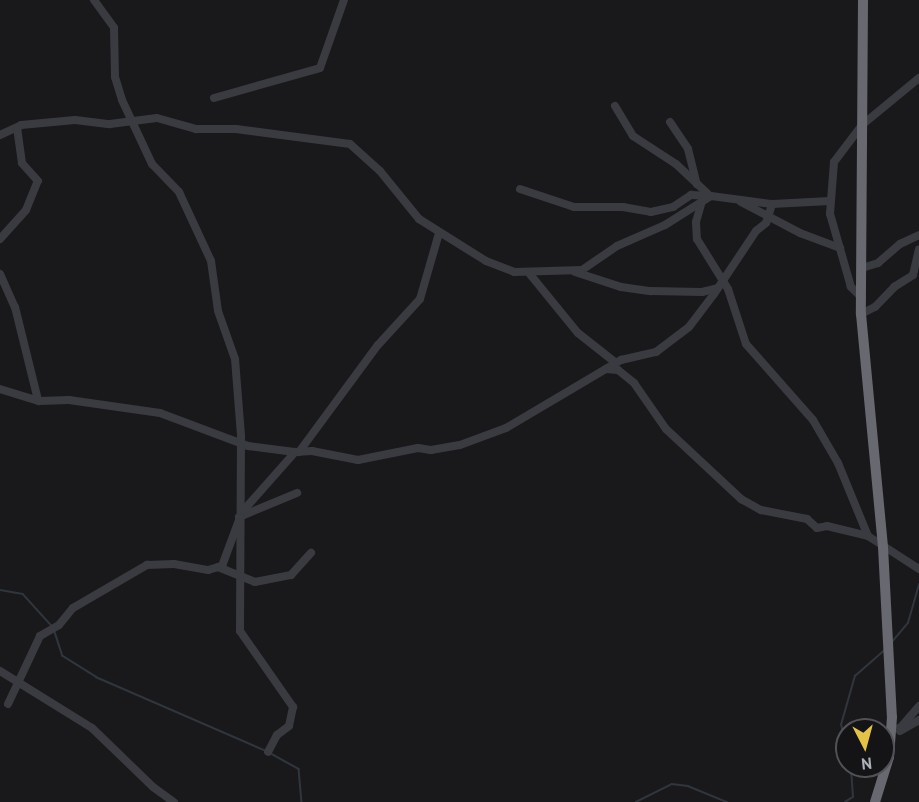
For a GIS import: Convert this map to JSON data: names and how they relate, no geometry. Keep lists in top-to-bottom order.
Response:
{
  "north": "bottom"
}
